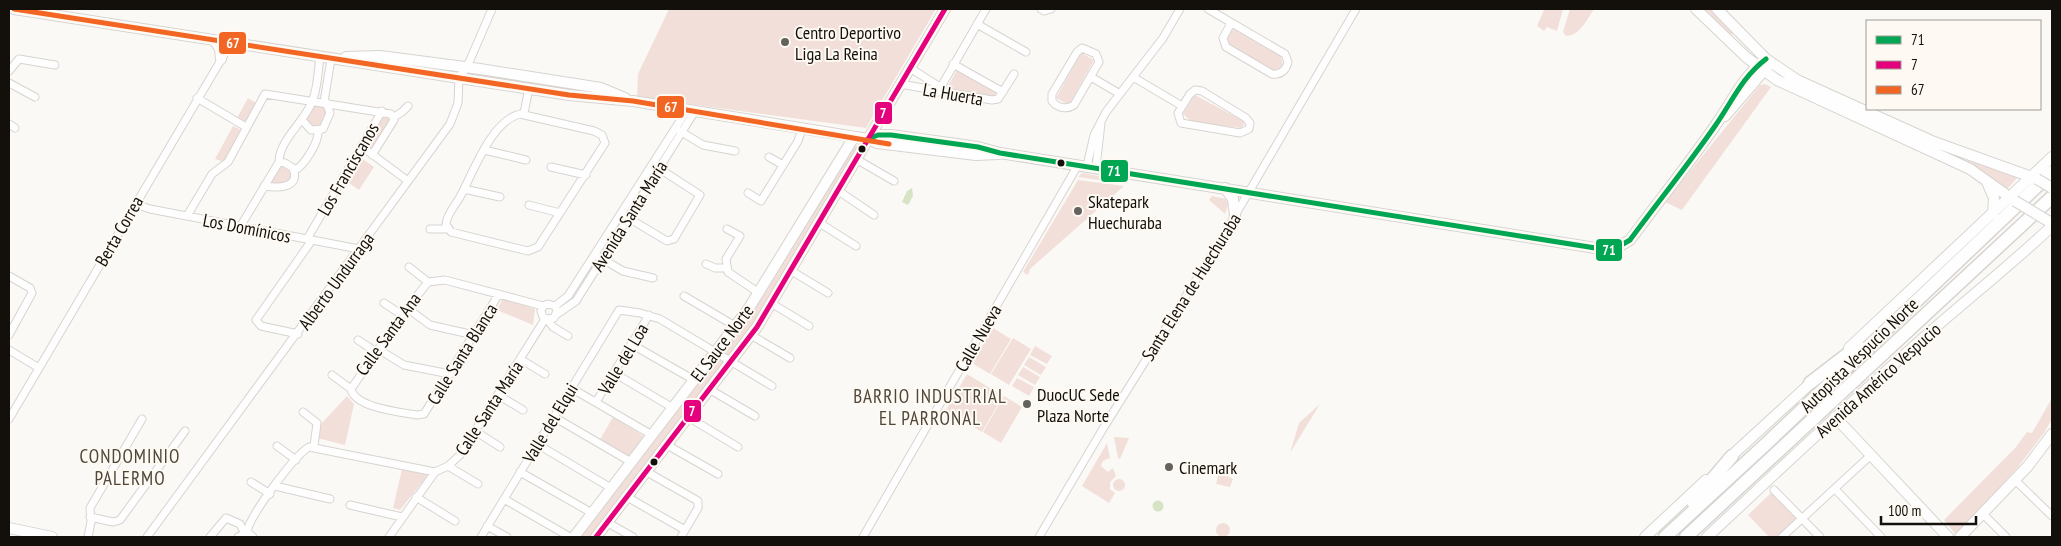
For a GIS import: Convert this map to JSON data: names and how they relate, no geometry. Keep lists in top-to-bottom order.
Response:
{
  "streets": {
    "highway": ["Autopista Vespucio Norte"],
    "street": [
      "La Huerta",
      "Los Franciscanos",
      "Avenida Santa María",
      "Los Domínicos",
      "Berta Correa",
      "Alberto Undurraga",
      "Santa Elena de Huechuraba",
      "Calle Santa Ana",
      "Calle Nueva",
      "El Sauce Norte",
      "Calle Santa Blanca",
      "Valle del Loa",
      "Avenida Américo Vespucio",
      "Calle Santa María",
      "Valle del Elqui"
    ]
  },
  "crossings": [
    ["Los Franciscanos", "Los Domínicos"],
    ["Los Franciscanos", "Alberto Undurraga"],
    ["Avenida Santa María", "Calle Santa María"],
    ["Los Domínicos", "Berta Correa"],
    ["Los Domínicos", "Alberto Undurraga"],
    ["Calle Santa Ana", "Calle Santa Blanca"],
    ["Valle del Loa", "Valle del Elqui"]
  ],
  "districts": ["BARRIO INDUSTRIAL EL PARRONAL", "CONDOMINIO PALERMO"],
  "places": [
    "Centro Deportivo Liga La Reina",
    "Skatepark Huechuraba",
    "DuocUC Sede Plaza Norte",
    "Cinemark"
  ],
  "lines": ["transit line 7", "transit line 67", "transit line 71"],
  "legend": ["71", "7", "67"],
  "scale_bar": "100 m"
}
